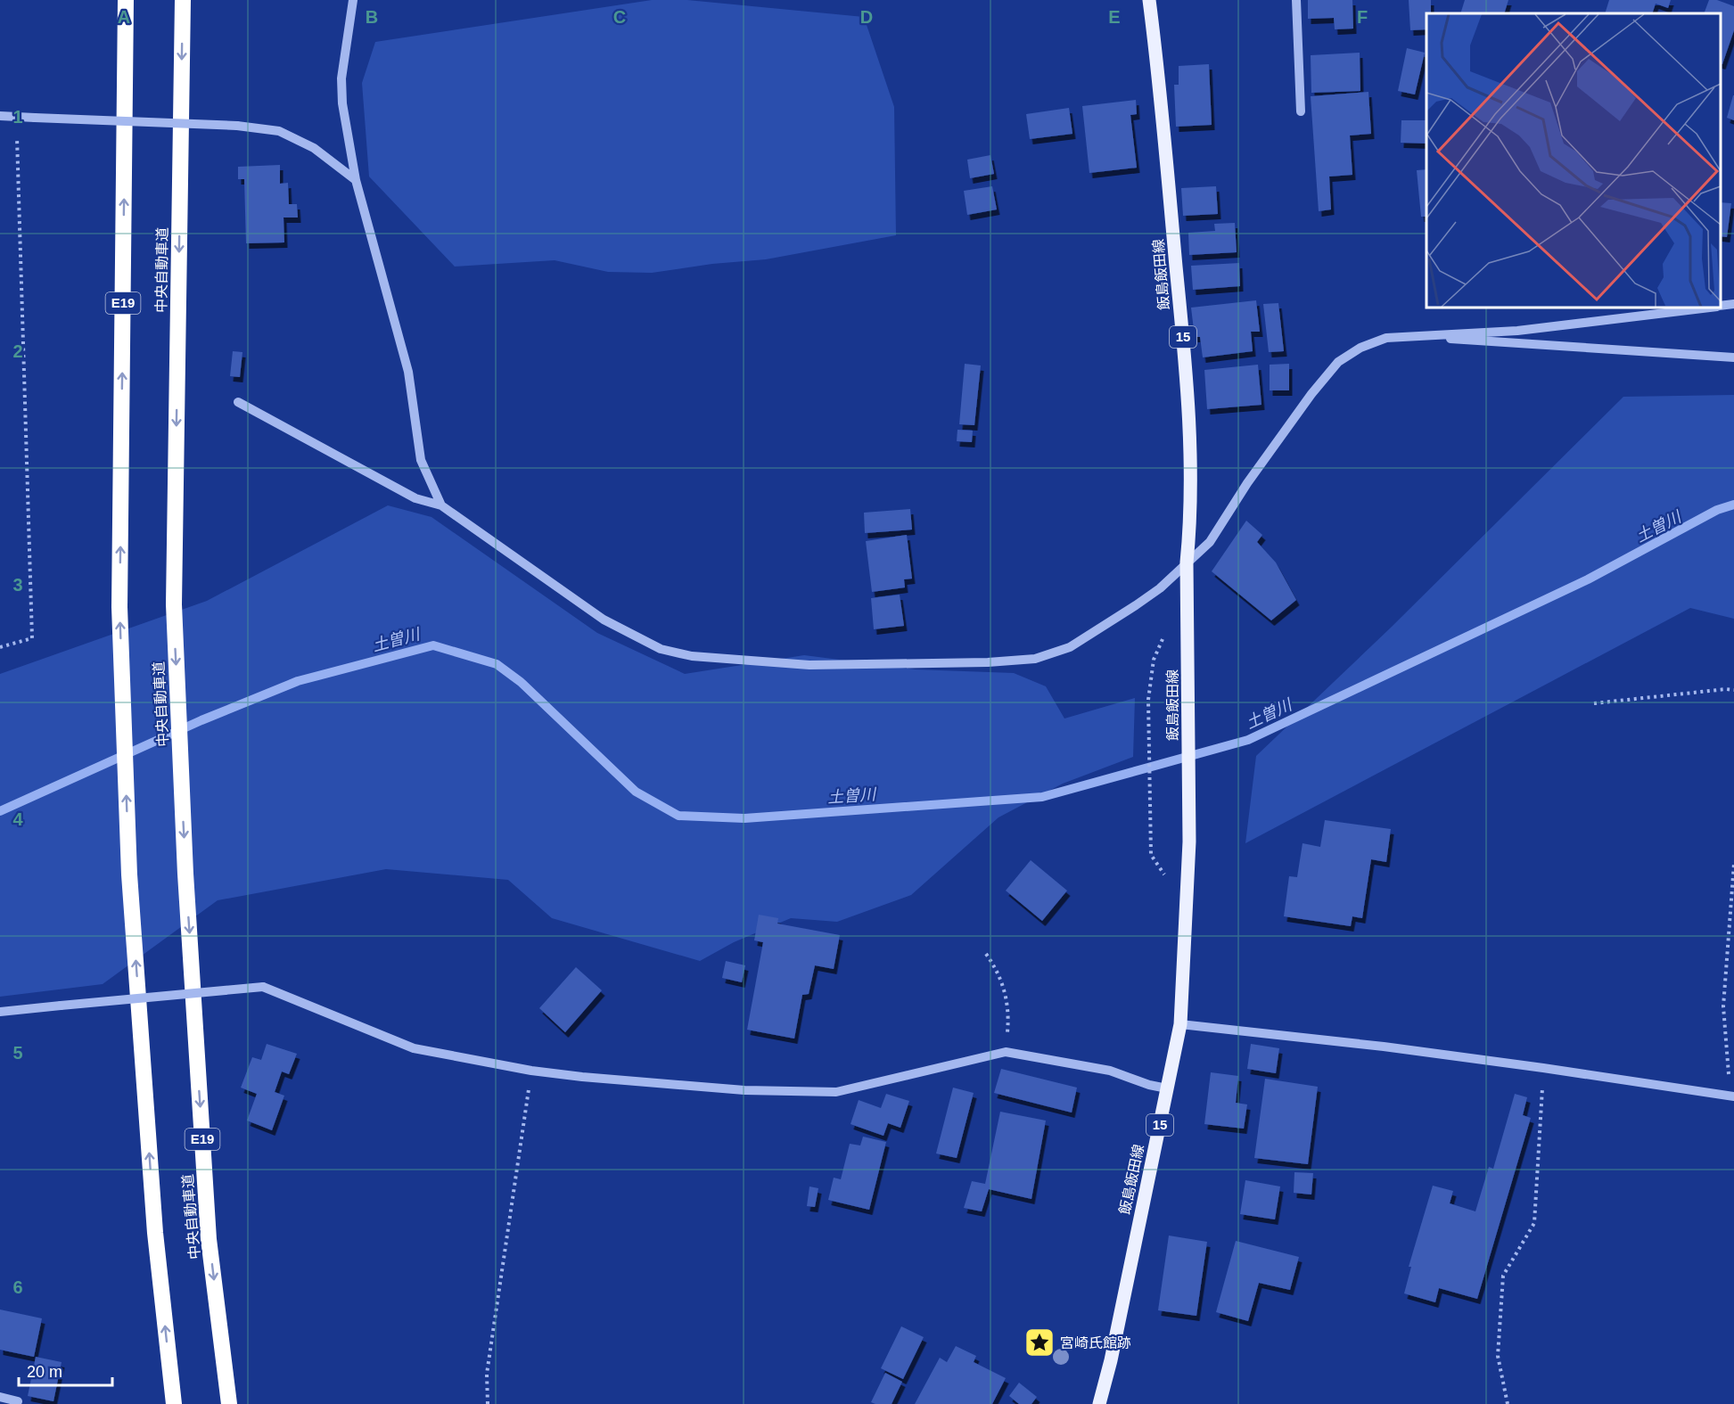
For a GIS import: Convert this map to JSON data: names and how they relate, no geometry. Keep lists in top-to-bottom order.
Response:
{
  "streets": {
    "highway": ["中央自動車道", "E19"],
    "main road": ["飯島飯田線", "15"]
  },
  "water": ["土曽川"],
  "places": {
    "place": ["宮崎氏館跡"]
  },
  "scale_bar": "20 m",
  "grid": {
    "columns": [
      "A",
      "B",
      "C",
      "D",
      "E",
      "F"
    ],
    "rows": [
      "1",
      "2",
      "3",
      "4",
      "5",
      "6"
    ]
  }
}
